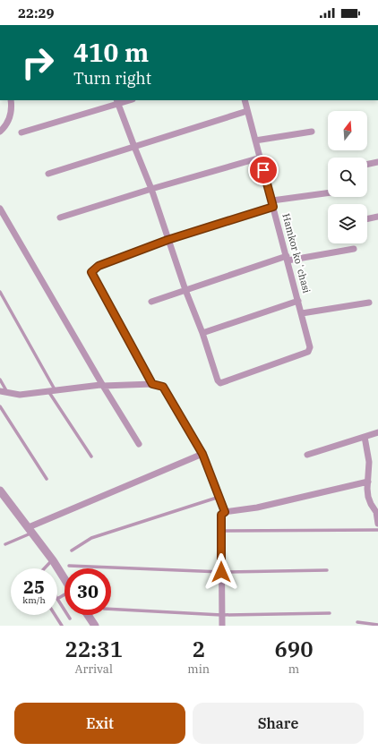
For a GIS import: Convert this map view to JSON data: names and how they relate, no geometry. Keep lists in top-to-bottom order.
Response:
{
  "streets": {
    "street": ["Hamkor koʻchasi"]
  },
  "north": "top",
  "page": {
    "status": "22:29",
    "turn": ["410 m", "Turn right"],
    "speed": "25 km/h",
    "limit": "30",
    "eta": [
      "22:31",
      "Arrival",
      "2",
      "min",
      "690",
      "m"
    ],
    "buttons": ["Exit", "Share"]
  }
}
